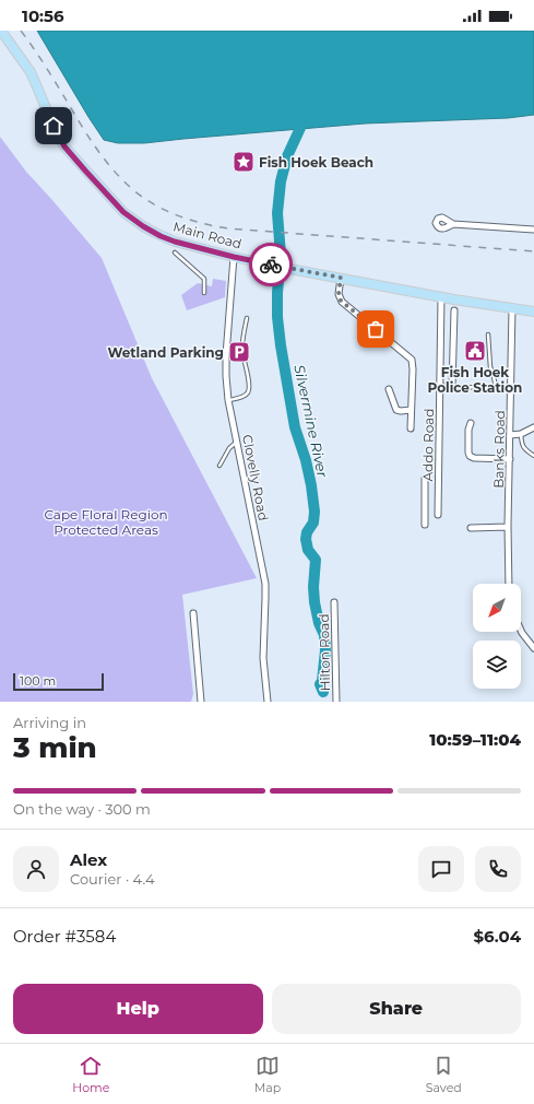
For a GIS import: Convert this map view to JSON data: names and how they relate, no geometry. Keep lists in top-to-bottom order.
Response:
{
  "streets": {
    "main road": ["Main Road"],
    "street": [
      "Addo Road",
      "Banks Road",
      "Clovelly Road",
      "Hilton Road"
    ]
  },
  "crossings": [
    ["Main Road", "Addo Road"],
    ["Main Road", "Banks Road"],
    ["Main Road", "Clovelly Road"]
  ],
  "water": ["Silvermine River"],
  "parks": ["Cape Floral Region Protected Areas"],
  "places": {
    "place": ["Fish Hoek Beach"],
    "public building": ["Fish Hoek Police Station"],
    "parking": ["Wetland Parking"]
  },
  "scale_bar": "100 m",
  "north": "bottom left",
  "page": {
    "status": "10:56",
    "scale": "100 m",
    "heading": ["3 min", "Arriving in", "10:59–11:04"],
    "panel": [
      "Alex",
      "Courier · 4.4",
      "Order #3584",
      "$6.04"
    ],
    "bar": "On the way · 300 m",
    "buttons": ["Help", "Share"],
    "tabs": ["Home", "Map", "Saved"]
  }
}
